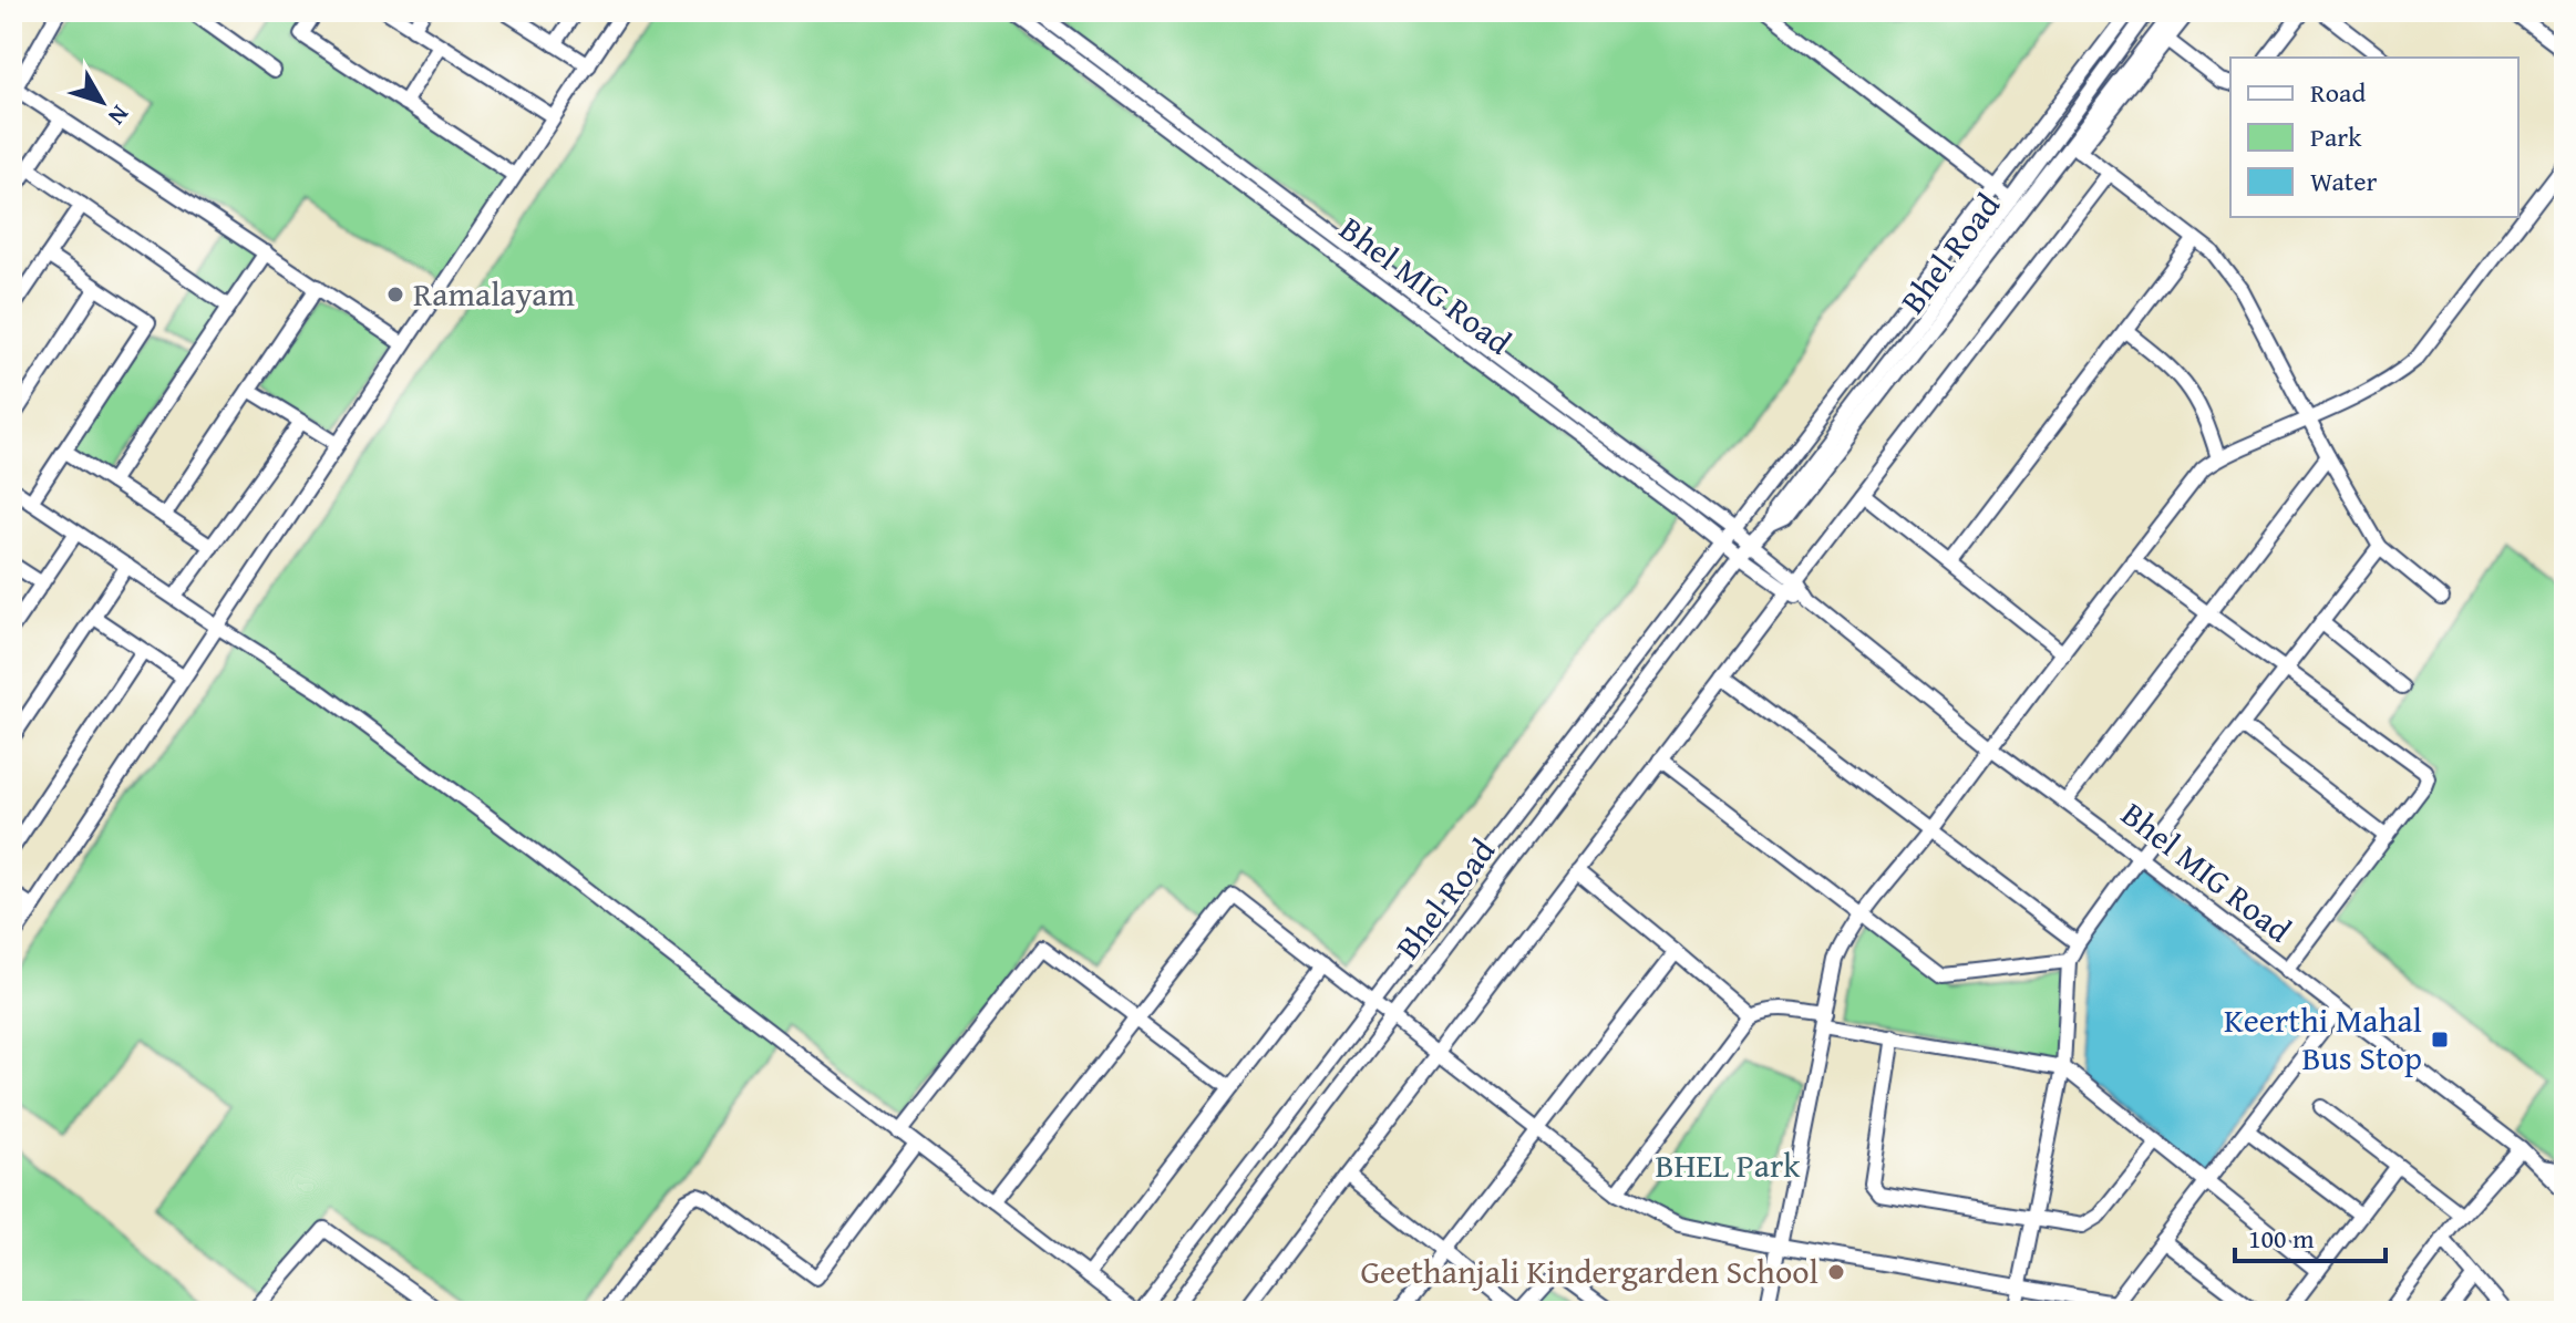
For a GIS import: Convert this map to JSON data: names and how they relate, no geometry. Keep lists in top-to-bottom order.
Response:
{
  "streets": {
    "street": ["Bhel Road", "Bhel MIG Road"]
  },
  "crossings": [
    ["Bhel Road", "Bhel MIG Road"]
  ],
  "parks": ["BHEL Park"],
  "places": {
    "other": ["Ramalayam", "Geethanjali Kindergarden School"],
    "transit": ["Keerthi Mahal Bus Stop"]
  },
  "legend": ["Road", "Park", "Water"],
  "scale_bar": "100 m",
  "north": "bottom right"
}
